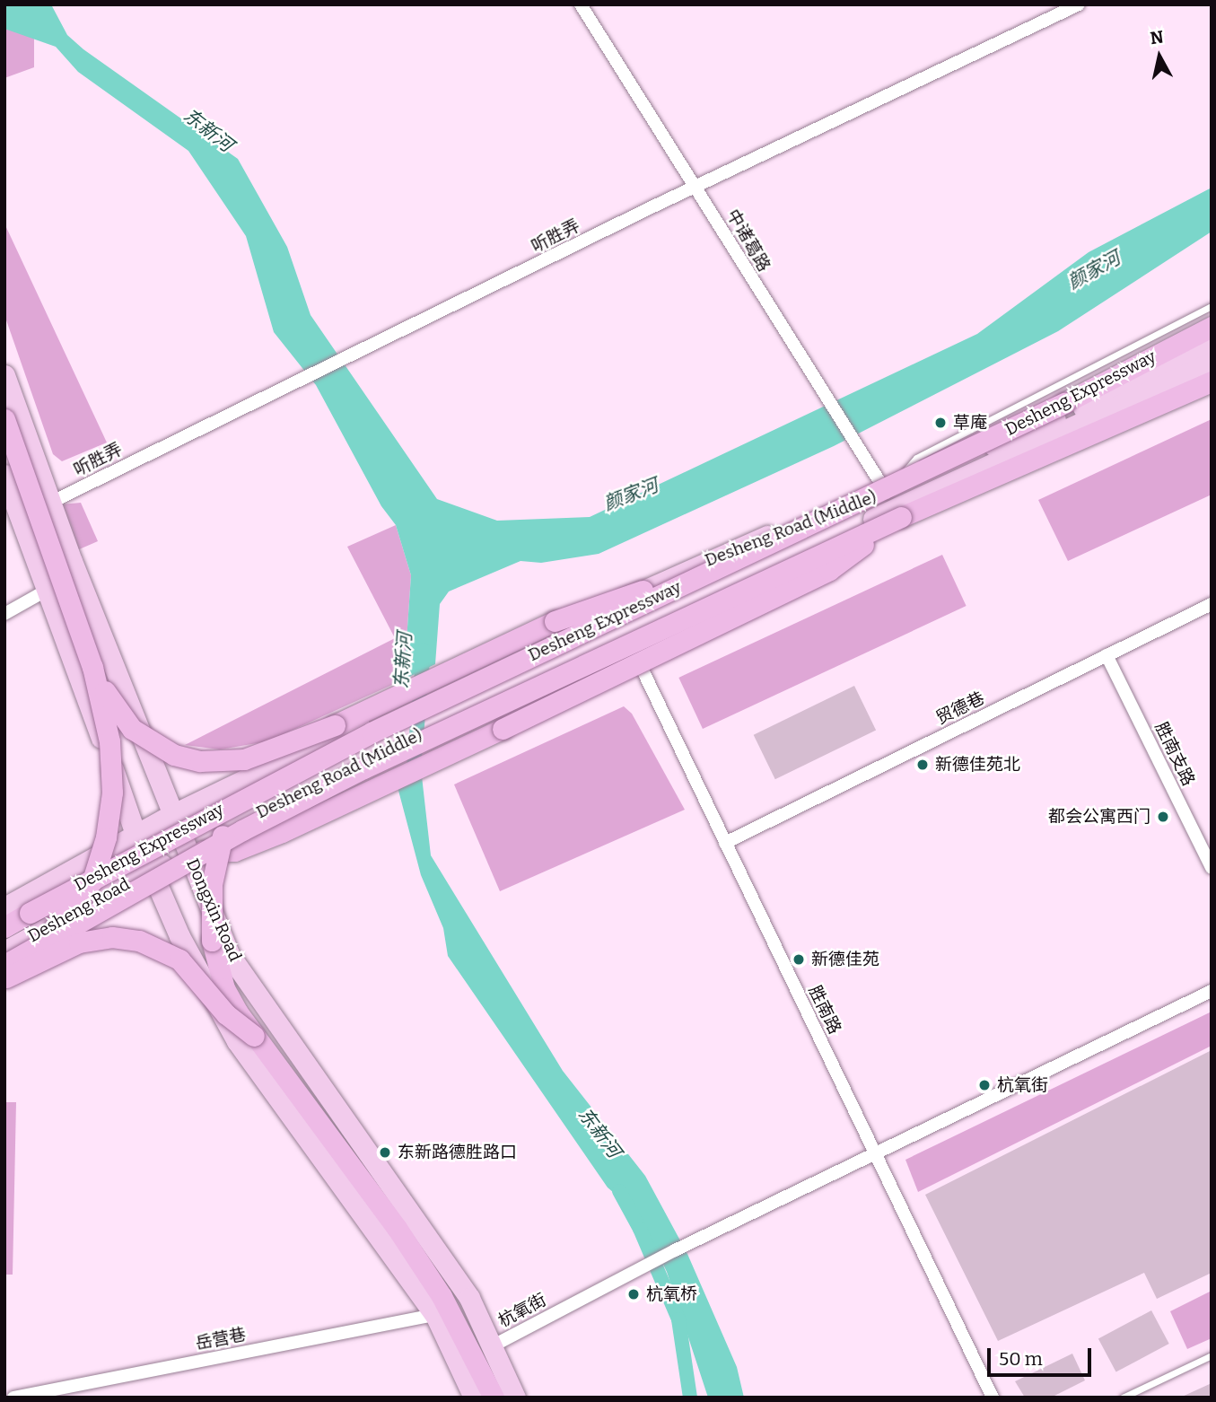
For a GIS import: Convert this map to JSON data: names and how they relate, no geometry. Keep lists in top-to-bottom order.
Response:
{
  "streets": {
    "highway": ["Desheng Expressway"],
    "main road": ["Desheng Road (Middle)", "Desheng Road", "Dongxin Road"],
    "street": [
      "听胜弄",
      "中诸葛路",
      "贸德巷",
      "胜南支路",
      "胜南路",
      "杭氧街",
      "岳营巷"
    ]
  },
  "crossings": [
    ["听胜弄", "中诸葛路"],
    ["听胜弄", "Dongxin Road"],
    ["中诸葛路", "Desheng Road (Middle)"],
    ["Desheng Road (Middle)", "Desheng Road"],
    ["Desheng Road (Middle)", "Dongxin Road"],
    ["Desheng Road (Middle)", "胜南路"],
    ["贸德巷", "胜南支路"],
    ["贸德巷", "胜南路"],
    ["Dongxin Road", "杭氧街"],
    ["胜南路", "杭氧街"]
  ],
  "water": ["东新河", "颜家河"],
  "places": [
    "草庵",
    "新德佳苑北",
    "都会公寓西门",
    "新德佳苑",
    "杭氧街",
    "东新路德胜路口",
    "杭氧桥"
  ],
  "scale_bar": "50 m",
  "north": "top"
}
